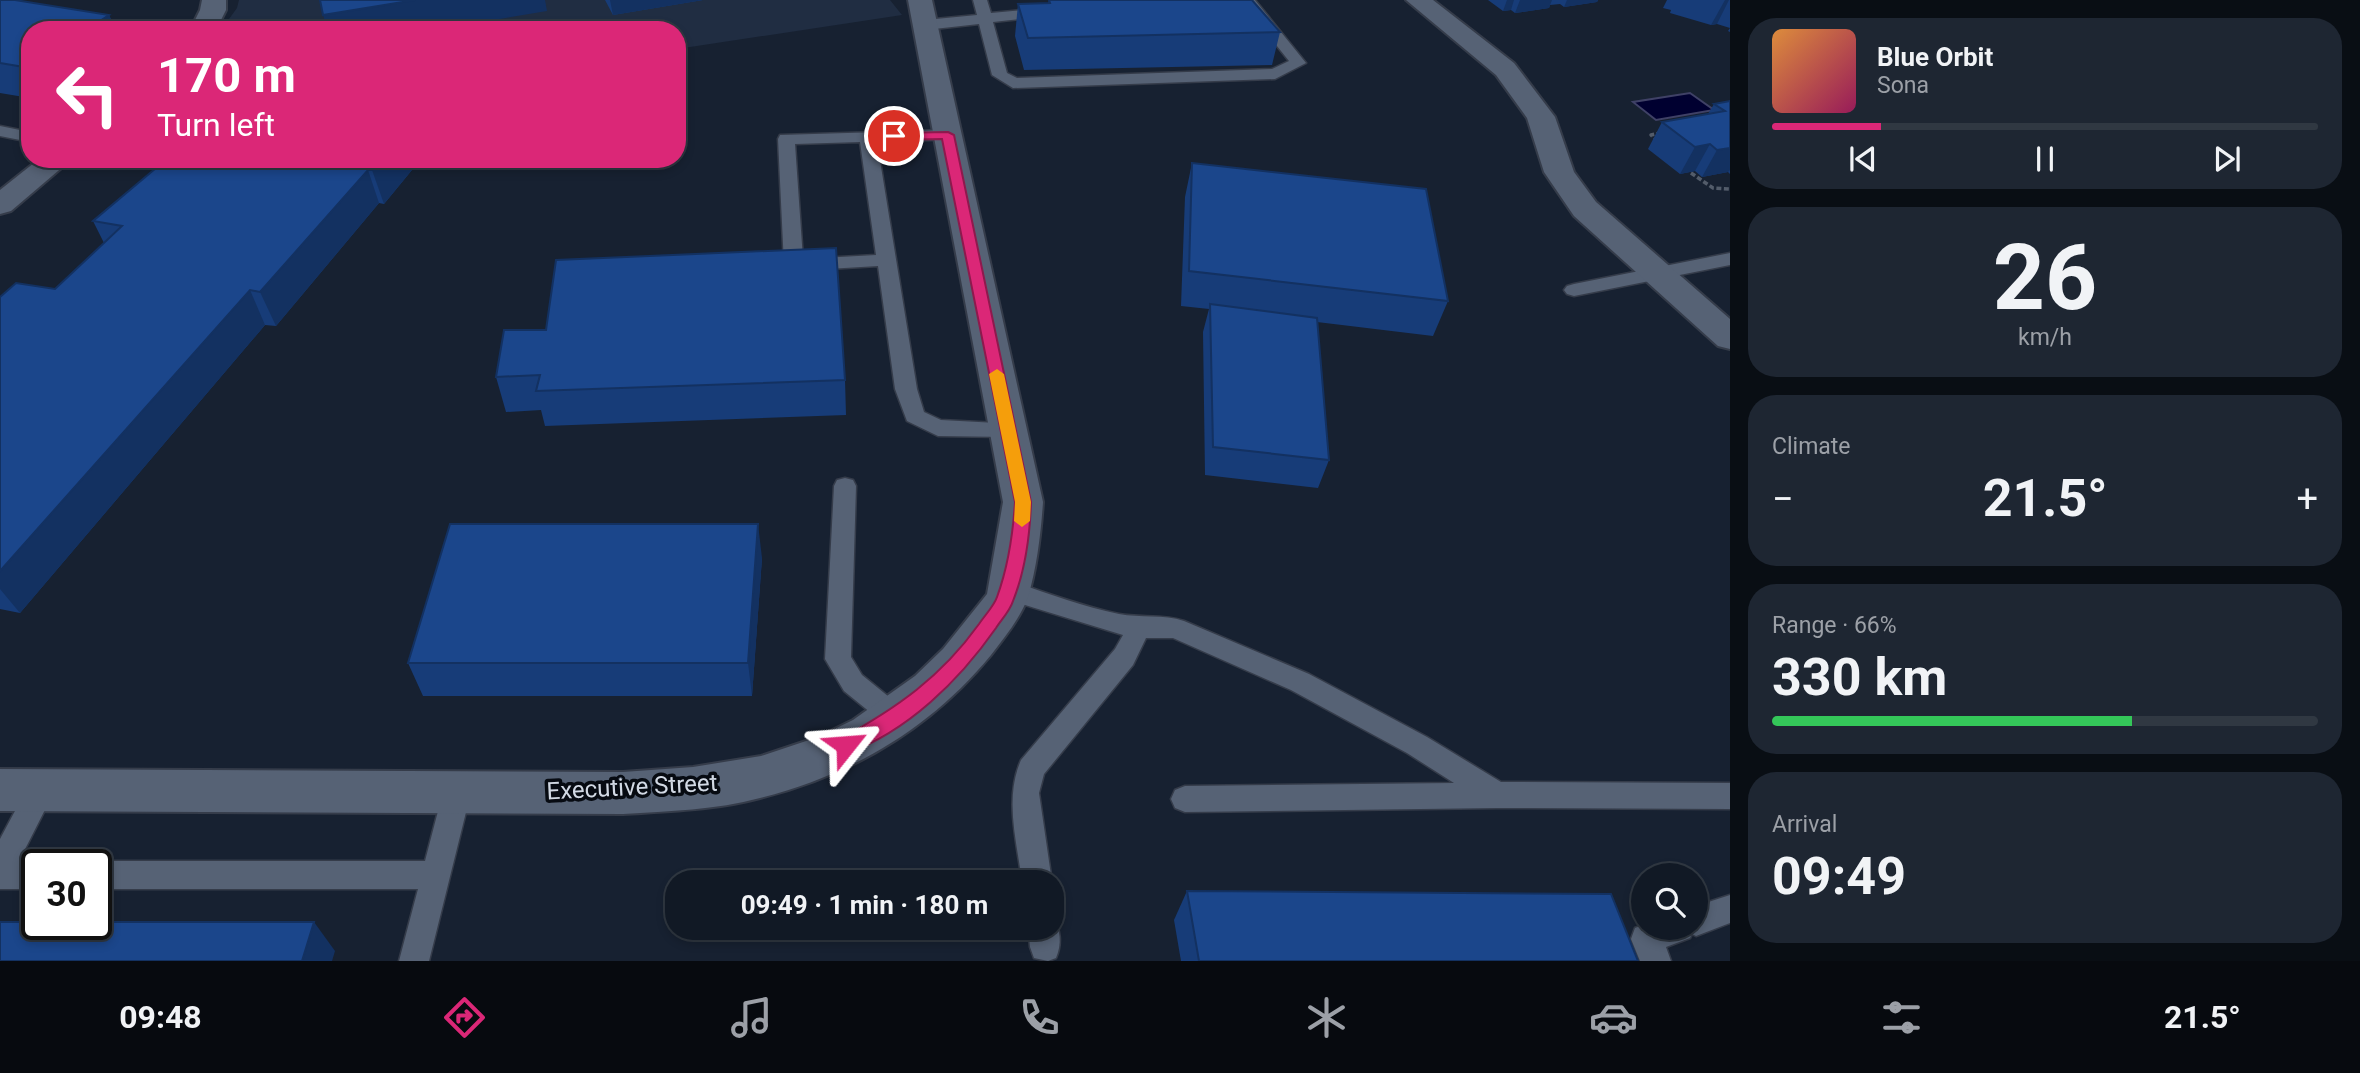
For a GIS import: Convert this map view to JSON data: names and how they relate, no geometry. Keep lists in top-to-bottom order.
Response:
{
  "streets": {
    "street": ["Executive Street"]
  },
  "page": {
    "turn": ["170 m", "Turn left"],
    "song": ["Blue Orbit", "Sona"],
    "tile": [
      ["26", "km/h"],
      "Climate",
      ["Range · 66%", "330 km"],
      ["Arrival", "09:49"]
    ],
    "heat": ["−", "21.5°", "+"],
    "limit": "30",
    "trip": "09:49 · 1 min · 180 m",
    "tabs": ["09:48", "21.5°"]
  }
}
